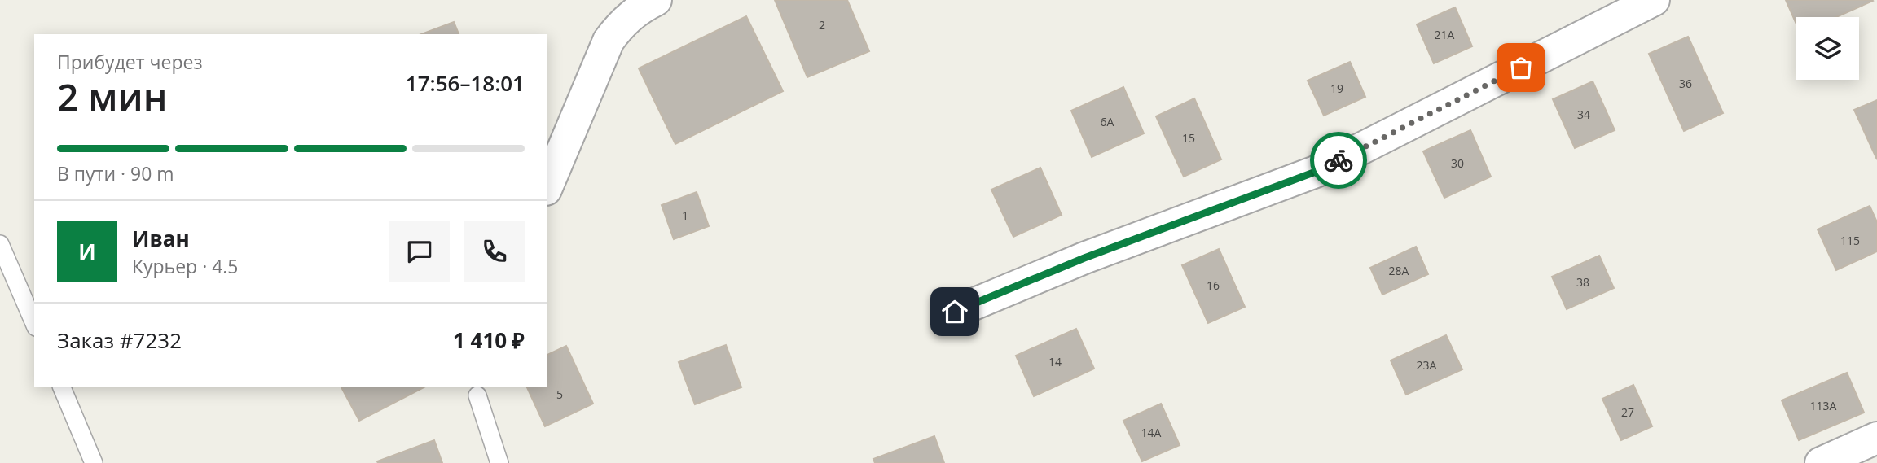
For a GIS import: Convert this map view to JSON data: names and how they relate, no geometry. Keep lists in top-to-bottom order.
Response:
{
  "house_numbers": [
    "2",
    "21А",
    "36",
    "19",
    "34",
    "6А",
    "15",
    "30",
    "1",
    "115",
    "28А",
    "38",
    "16",
    "14",
    "23А",
    "5",
    "113А",
    "27",
    "14А"
  ],
  "page": {
    "heading": ["2 мин", "Прибудет через", "17:56–18:01"],
    "panel": [
      "Иван",
      "Курьер · 4.5",
      "Заказ #7232",
      "1 410 ₽"
    ],
    "bar": "В пути · 90 m",
    "round": "И"
  }
}
